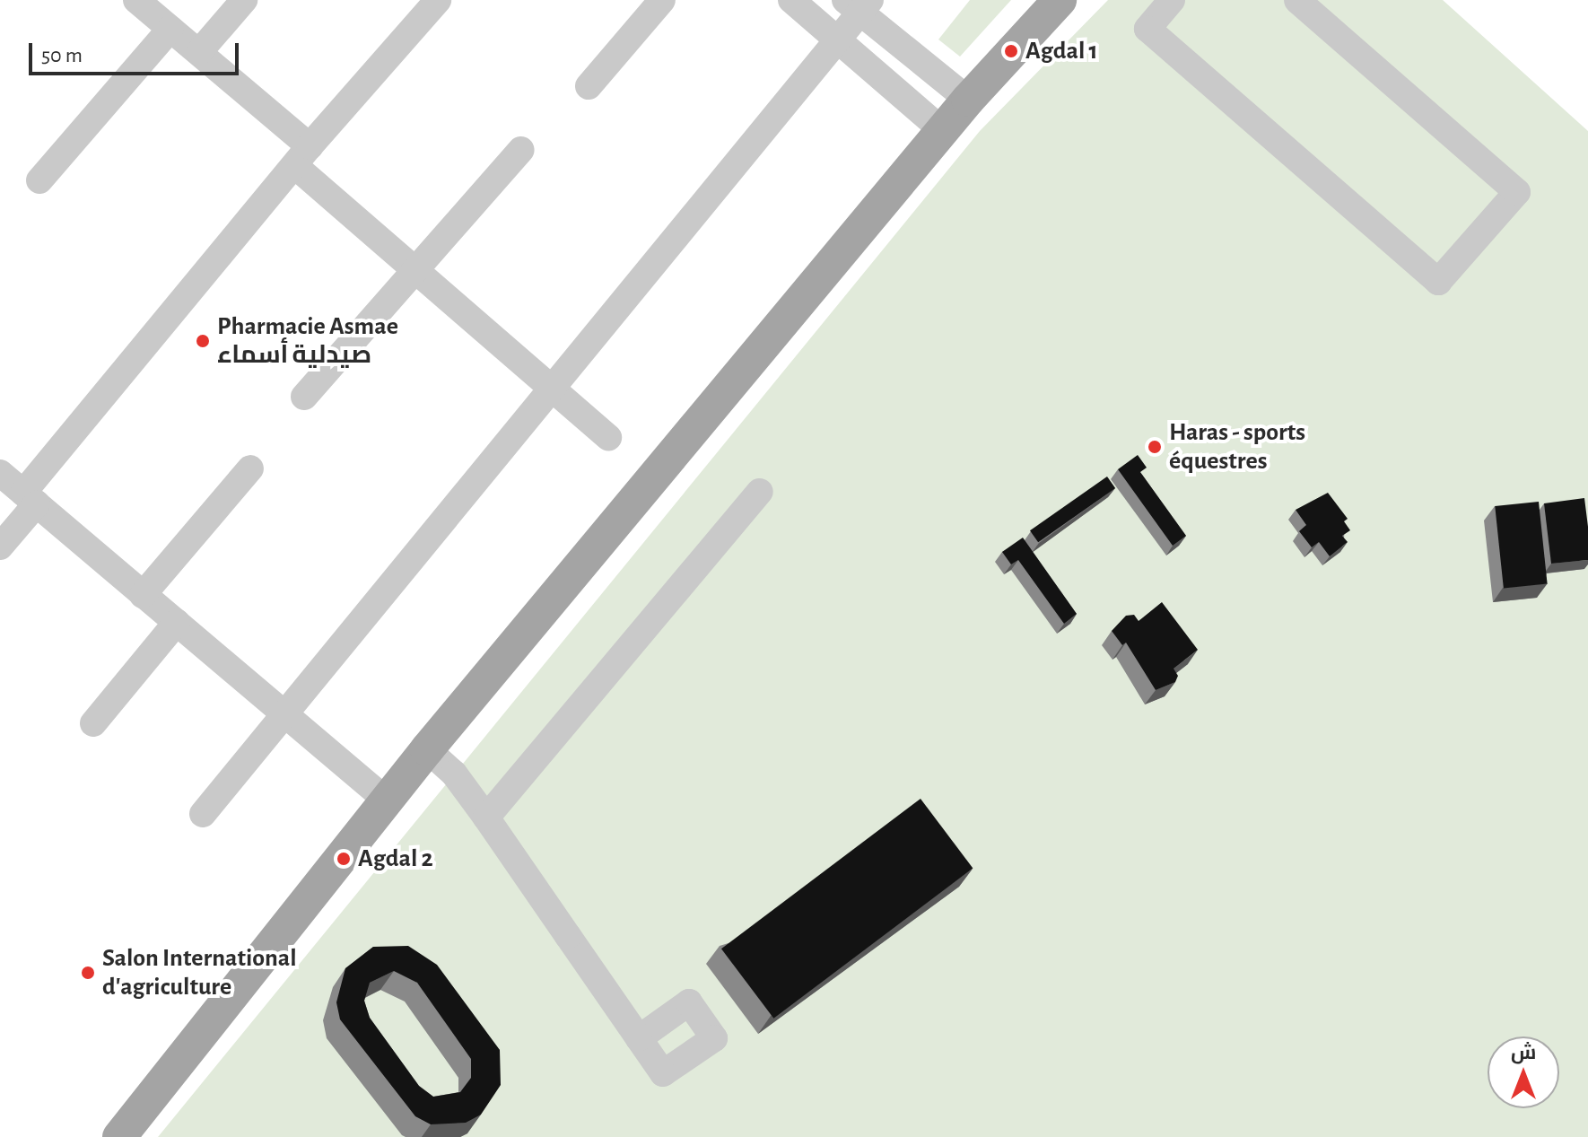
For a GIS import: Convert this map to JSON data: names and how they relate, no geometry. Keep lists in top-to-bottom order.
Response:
{
  "places": [
    "Agdal 1",
    "Pharmacie Asmae صيدلية أسماء",
    "Haras - sports équestres",
    "Agdal 2",
    "Salon International d'agriculture"
  ],
  "scale_bar": "50 m",
  "north": "top"
}
